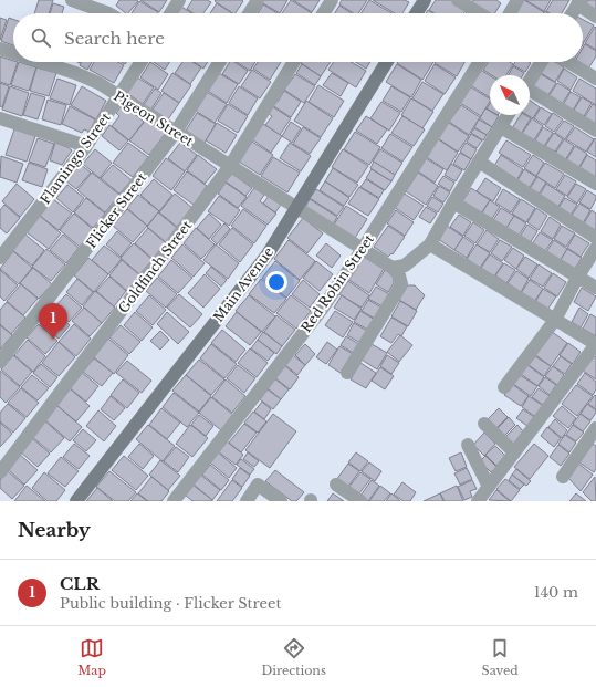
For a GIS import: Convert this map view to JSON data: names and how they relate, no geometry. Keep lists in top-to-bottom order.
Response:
{
  "streets": {
    "street": [
      "Pigeon Street",
      "Flamingo Street",
      "Flicker Street",
      "Goldfinch Street",
      "Red Robin Street",
      "Main Avenue"
    ]
  },
  "crossings": [
    ["Pigeon Street", "Flamingo Street"],
    ["Pigeon Street", "Flicker Street"],
    ["Pigeon Street", "Goldfinch Street"],
    ["Pigeon Street", "Red Robin Street"],
    ["Pigeon Street", "Main Avenue"]
  ],
  "north": "top left",
  "page": {
    "search": "Search here",
    "pins": "1",
    "heading": "Nearby",
    "list": [
      {
        "mark": "1",
        "name": "CLR",
        "note": "Public building · Flicker Street",
        "value": "140 m"
      }
    ],
    "nav": ["Map", "Directions", "Saved"]
  }
}
